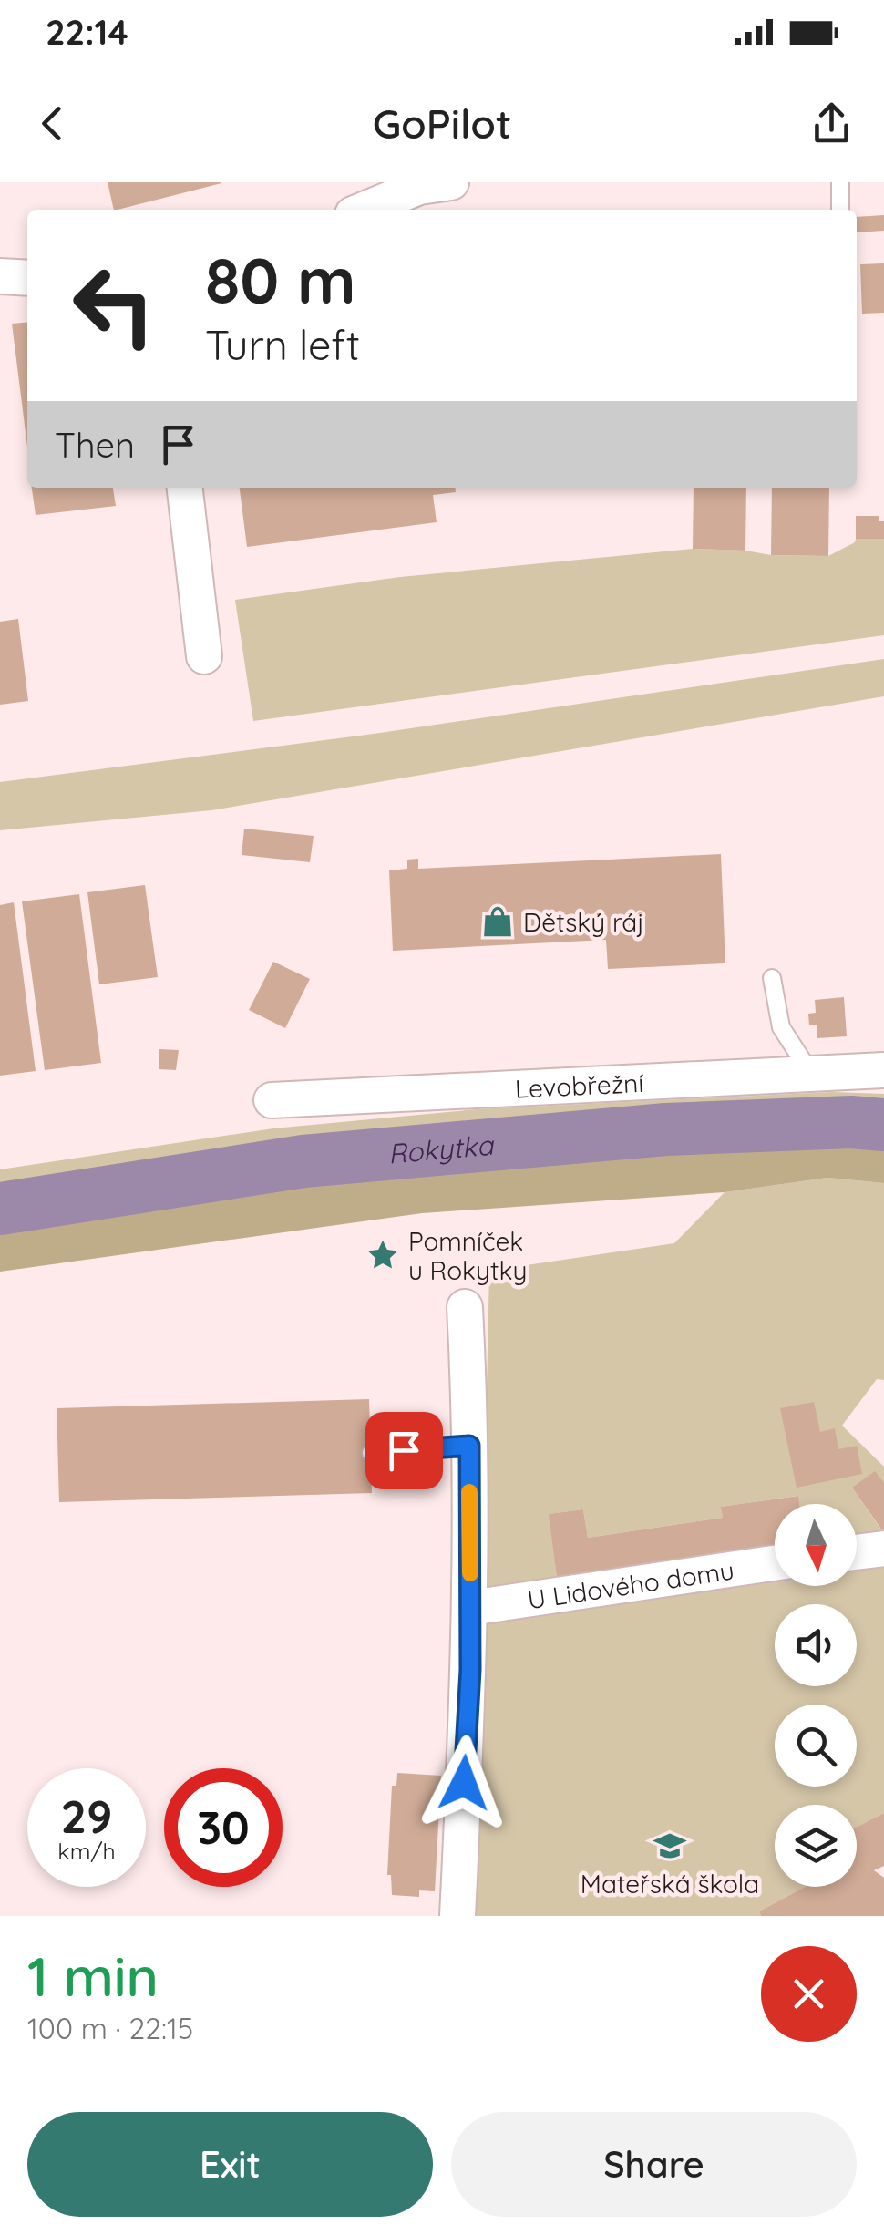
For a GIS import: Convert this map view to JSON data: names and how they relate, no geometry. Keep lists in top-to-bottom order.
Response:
{
  "streets": {
    "street": ["Levobřežní", "U Lidového domu"]
  },
  "water": ["Rokytka"],
  "places": {
    "shop": ["Dětský ráj"],
    "place": ["Pomníček u Rokytky"],
    "school or university": ["Mateřská škola"]
  },
  "north": "bottom",
  "page": {
    "status": "22:14",
    "header": "GoPilot",
    "turn": ["80 m", "Turn left"],
    "then": "Then",
    "speed": "29 km/h",
    "limit": "30",
    "heading": ["1 min", "100 m · 22:15"],
    "buttons": ["Exit", "Share"]
  }
}
